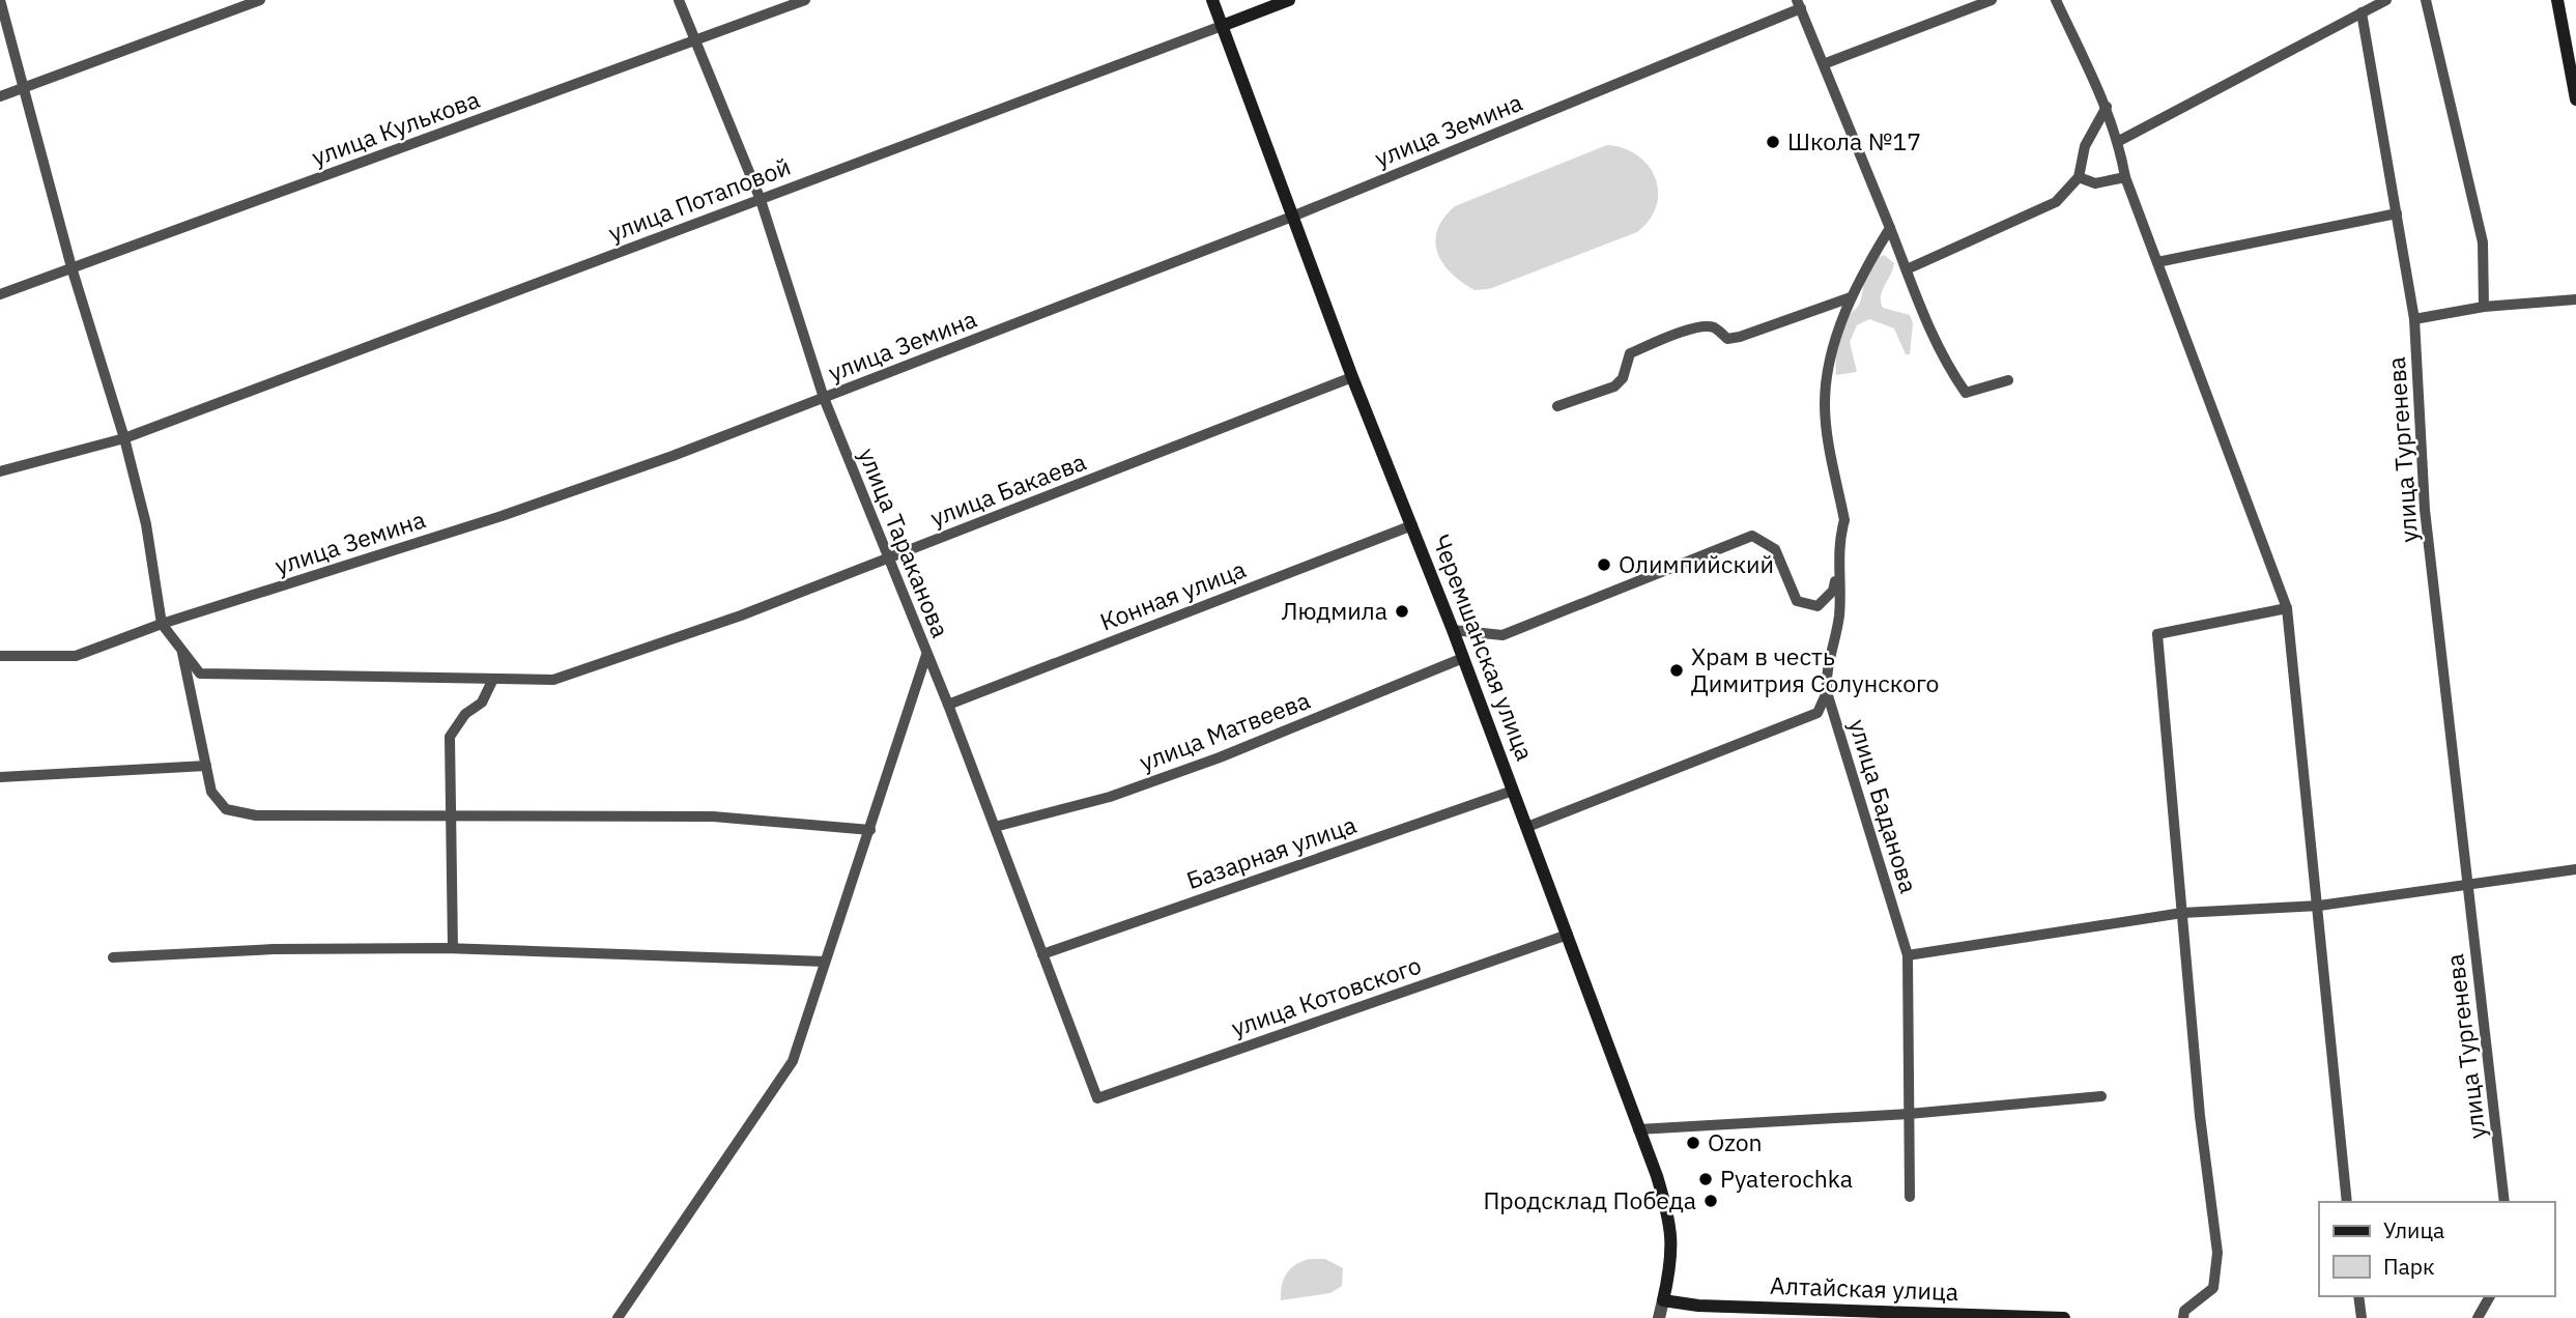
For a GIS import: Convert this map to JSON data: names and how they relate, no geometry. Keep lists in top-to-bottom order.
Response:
{
  "streets": {
    "main road": ["улица Потаповой", "Черемшанская улица", "Алтайская улица"],
    "street": [
      "улица Кулькова",
      "улица Земина",
      "улица Тургенева",
      "улица Бакаева",
      "улица Тараканова",
      "Конная улица",
      "улица Матвеева",
      "улица Баданова",
      "Базарная улица",
      "улица Котовского"
    ]
  },
  "crossings": [
    ["улица Кулькова", "улица Тараканова"],
    ["улица Земина", "улица Тараканова"],
    ["улица Земина", "Черемшанская улица"],
    ["улица Потаповой", "улица Тараканова"],
    ["улица Потаповой", "Черемшанская улица"],
    ["улица Бакаева", "улица Тараканова"],
    ["улица Бакаева", "Черемшанская улица"],
    ["улица Тараканова", "Конная улица"],
    ["улица Тараканова", "улица Матвеева"],
    ["улица Тараканова", "Базарная улица"],
    ["улица Тараканова", "улица Котовского"],
    ["Конная улица", "Черемшанская улица"],
    ["Черемшанская улица", "улица Матвеева"],
    ["Черемшанская улица", "Базарная улица"],
    ["Черемшанская улица", "улица Котовского"],
    ["Черемшанская улица", "Алтайская улица"]
  ],
  "places": [
    "Школа №17",
    "Олимпийский",
    "Людмила",
    "Храм в честь Димитрия Солунского",
    "Ozon",
    "Pyaterochka",
    "Продсклад Победа"
  ],
  "legend": ["Улица", "Парк"]
}
